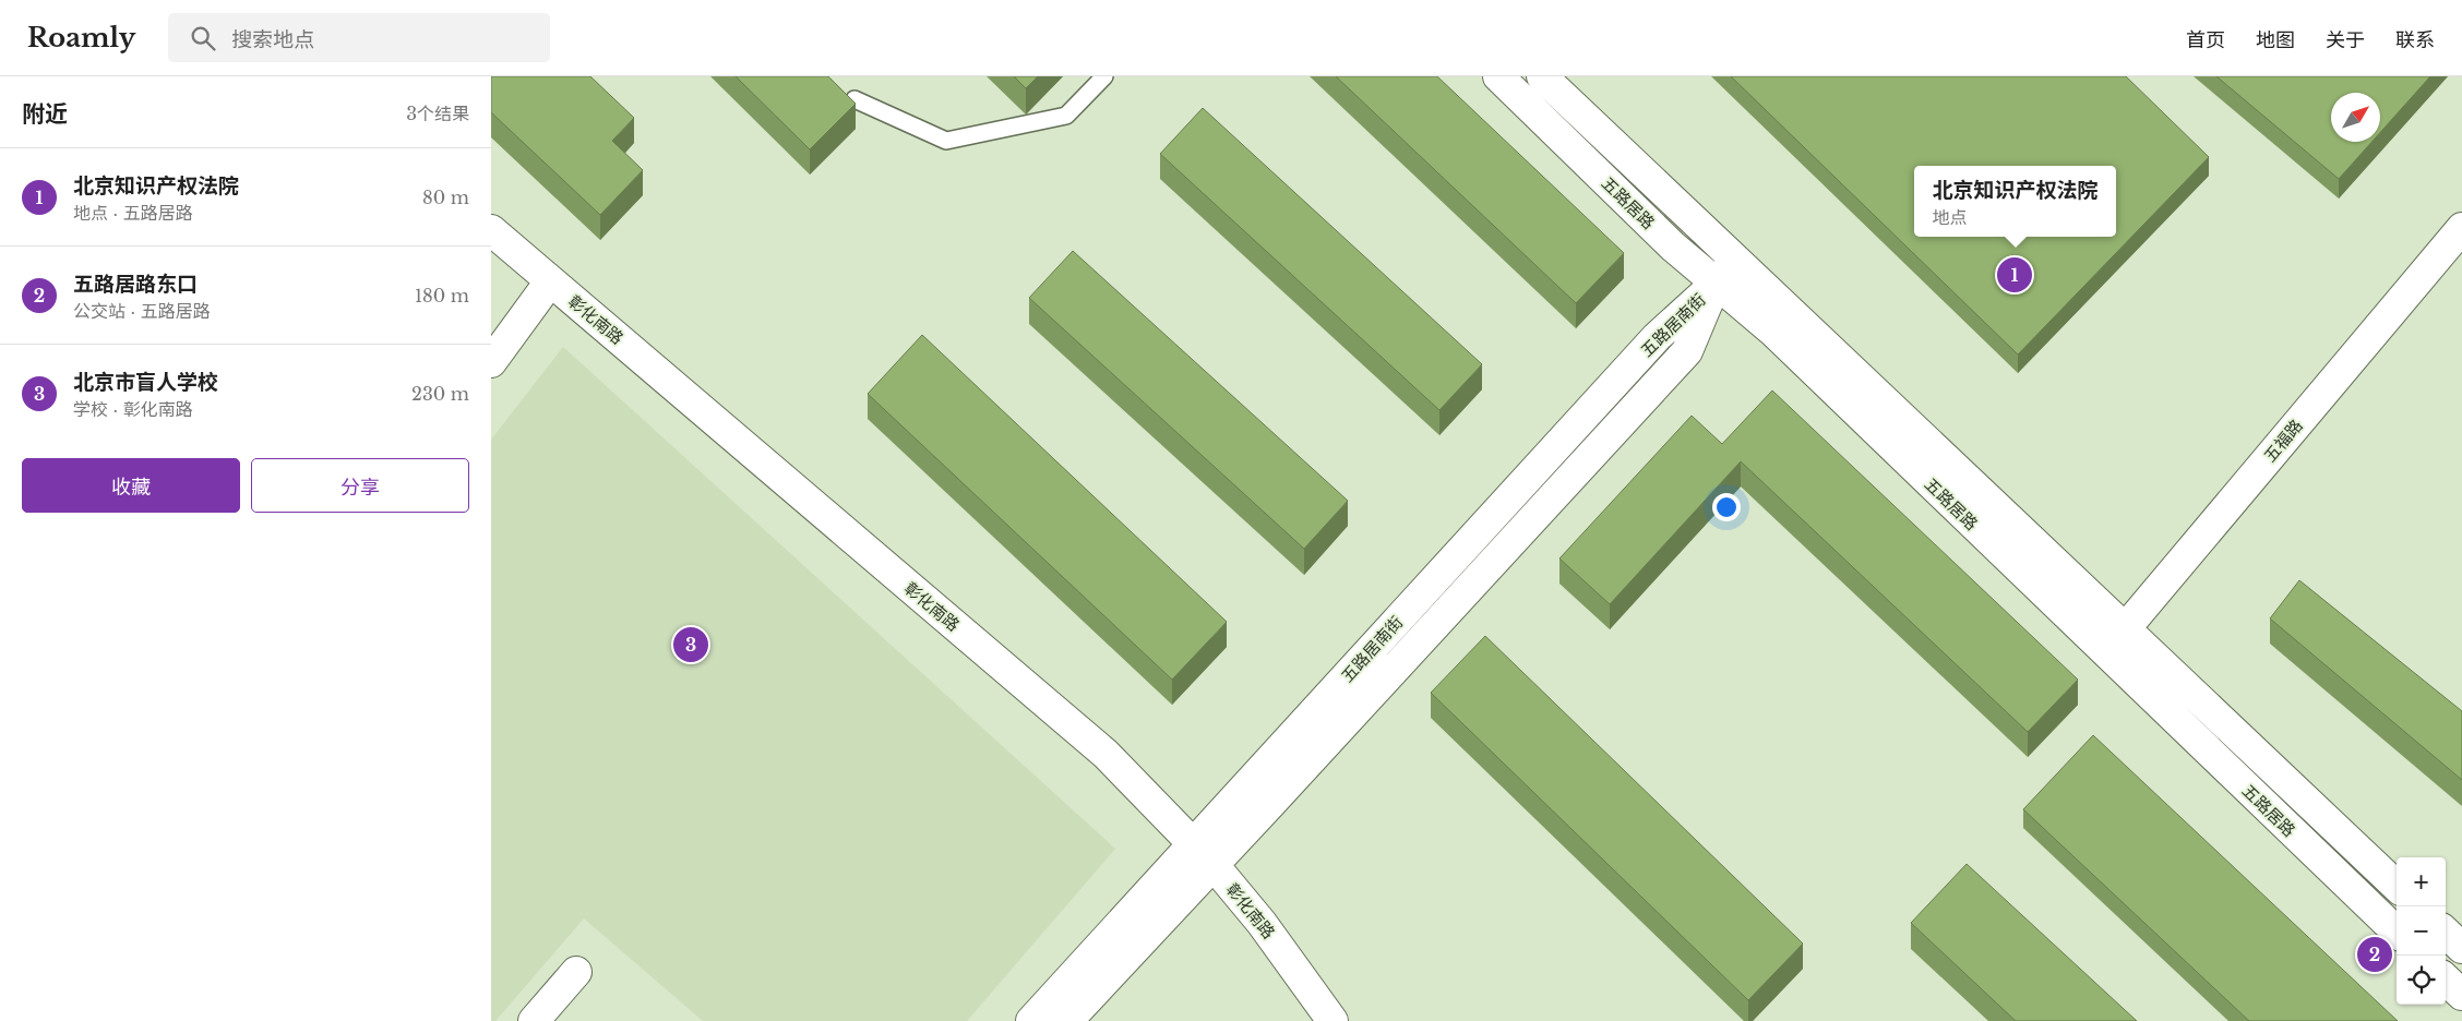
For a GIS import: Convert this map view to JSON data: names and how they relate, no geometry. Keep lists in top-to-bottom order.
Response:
{
  "streets": {
    "street": [
      "五路居路",
      "彰化南路",
      "五路居南街",
      "五福路"
    ]
  },
  "crossings": [
    ["五路居路", "五路居南街"],
    ["五路居路", "五福路"],
    ["彰化南路", "五路居南街"]
  ],
  "north": "top right",
  "page": {
    "header": "Roamly",
    "search": "搜索地点",
    "nav": [
      "首页",
      "地图",
      "关于",
      "联系"
    ],
    "heading": ["附近", "3个结果"],
    "list": [
      {
        "mark": "1",
        "name": "北京知识产权法院",
        "note": "地点 · 五路居路",
        "value": "80 m"
      },
      {
        "mark": "2",
        "name": "五路居路东口",
        "note": "公交站 · 五路居路",
        "value": "180 m"
      },
      {
        "mark": "3",
        "name": "北京市盲人学校",
        "note": "学校 · 彰化南路",
        "value": "230 m"
      }
    ],
    "popup": ["北京知识产权法院", "地点"],
    "pins": ["1", "3", "2"],
    "buttons": ["收藏", "分享"],
    "map_buttons": ["+", "−"]
  }
}
